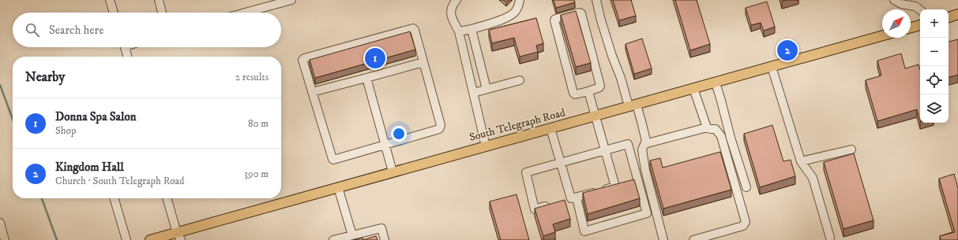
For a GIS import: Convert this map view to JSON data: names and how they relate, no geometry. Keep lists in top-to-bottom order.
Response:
{
  "streets": {
    "main road": ["South Telegraph Road"]
  },
  "north": "top right",
  "page": {
    "map_buttons": ["+", "−"],
    "search": "Search here",
    "pins": ["2", "1"],
    "heading": ["Nearby", "2 results"],
    "list": [
      {
        "mark": "1",
        "name": "Donna Spa Salon",
        "note": "Shop",
        "value": "80 m"
      },
      {
        "mark": "2",
        "name": "Kingdom Hall",
        "note": "Church · South Telegraph Road",
        "value": "390 m"
      }
    ]
  }
}
